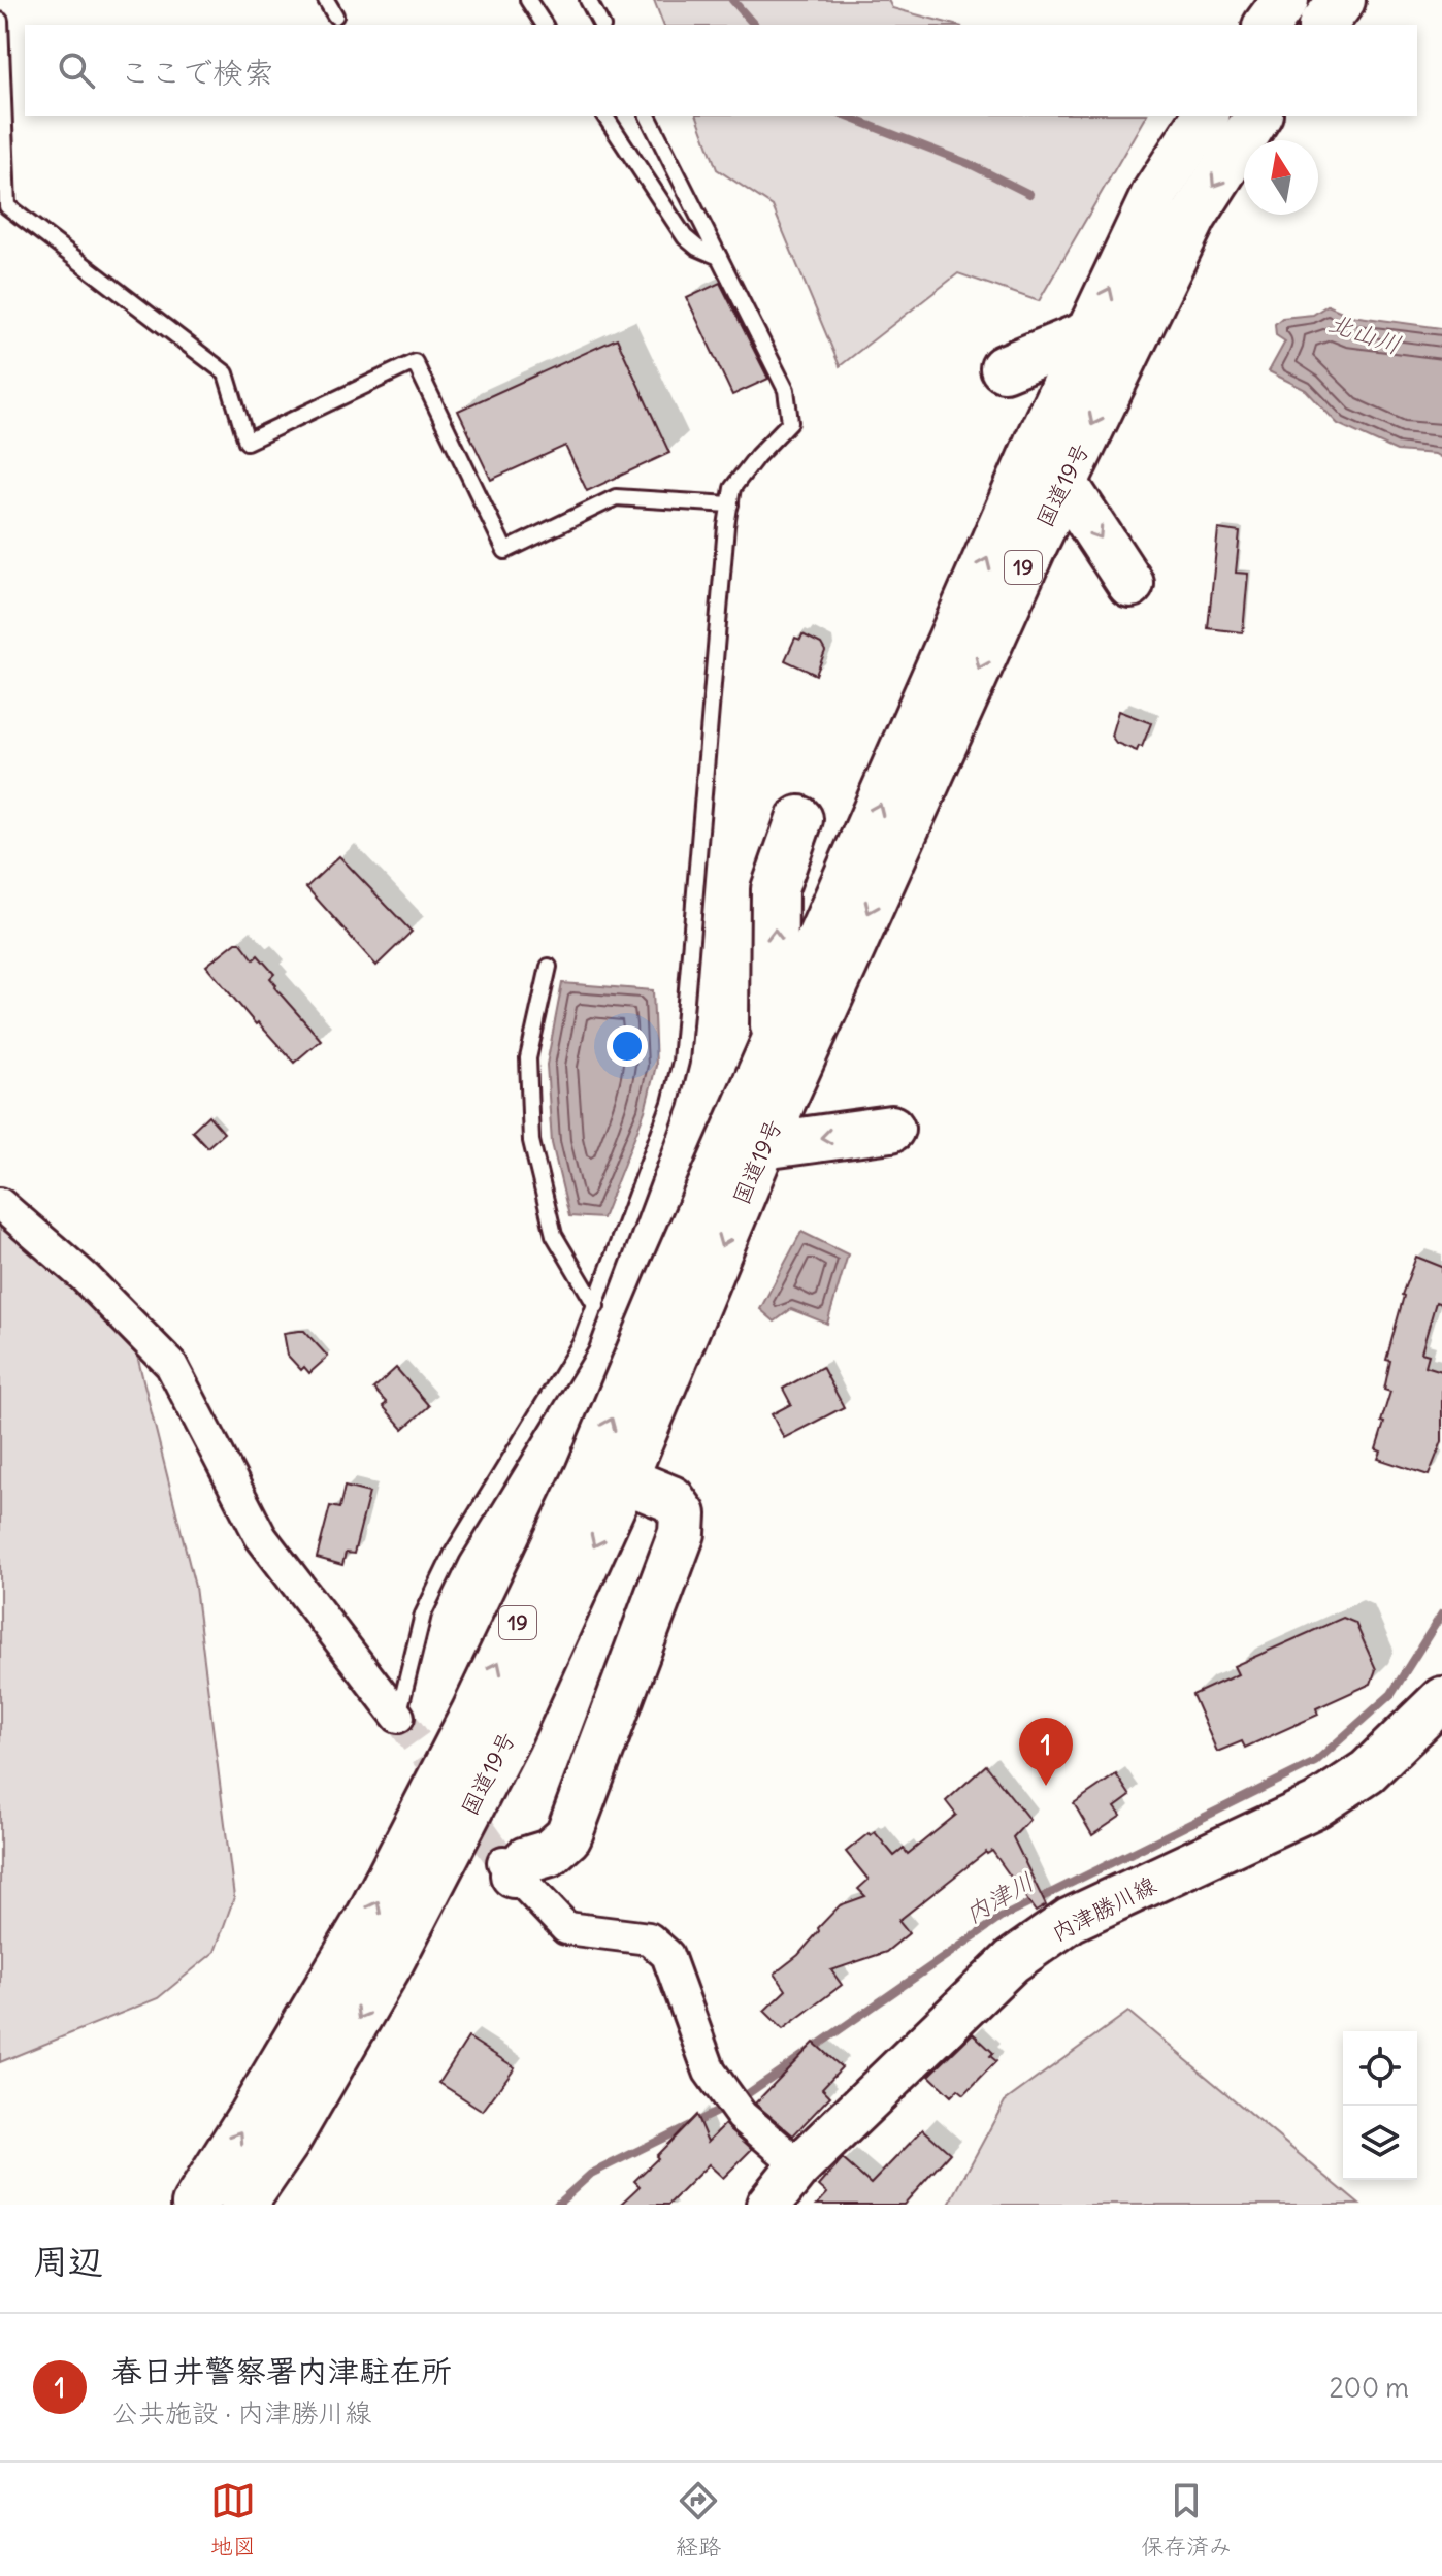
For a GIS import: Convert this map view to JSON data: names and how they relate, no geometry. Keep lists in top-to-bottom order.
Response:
{
  "streets": {
    "highway": ["国道19号", "19"],
    "main road": ["内津勝川線"]
  },
  "water": ["北山川", "内津川"],
  "north": "top",
  "page": {
    "search": "ここで検索",
    "pins": "1",
    "heading": "周辺",
    "list": [
      {
        "mark": "1",
        "name": "春日井警察署内津駐在所",
        "note": "公共施設 · 内津勝川線",
        "value": "200 m"
      }
    ],
    "nav": ["地図", "経路", "保存済み"]
  }
}
